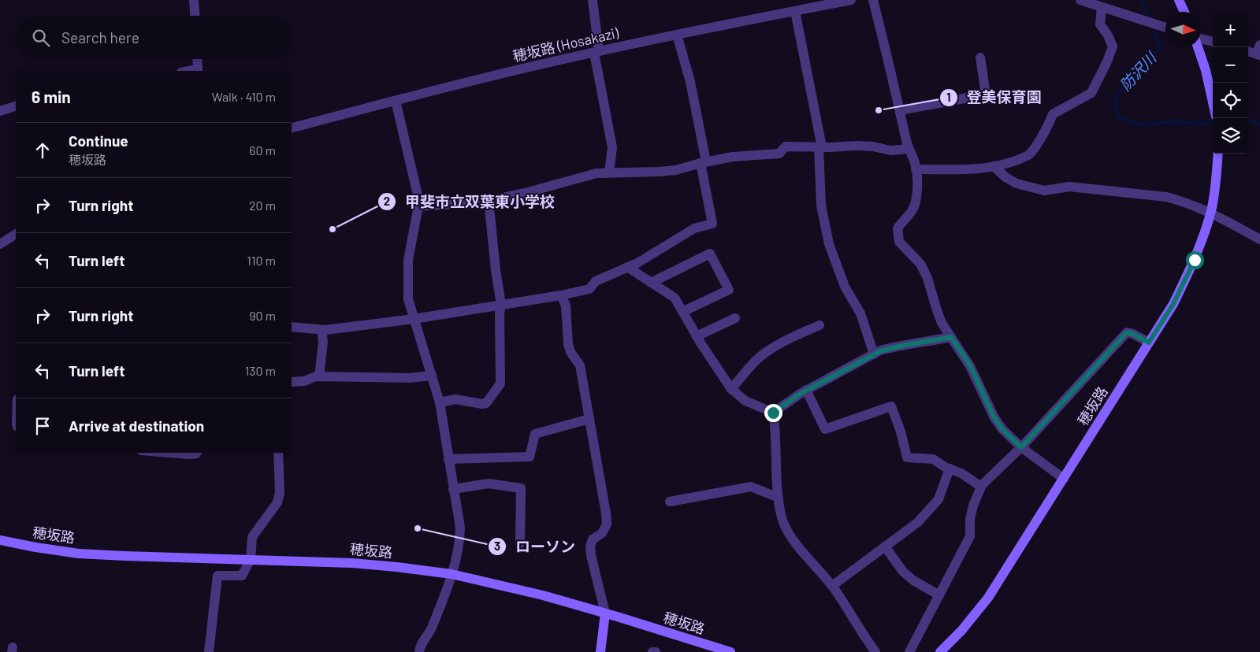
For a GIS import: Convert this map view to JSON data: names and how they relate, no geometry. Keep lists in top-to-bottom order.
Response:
{
  "streets": {
    "main road": ["穂坂路"],
    "street": ["穂坂路 (Hosakazi)"]
  },
  "water": ["防沢川"],
  "places": ["登美保育園", "甲斐市立双葉東小学校", "ローソン"],
  "north": "right",
  "page": {
    "map_buttons": ["+", "−"],
    "search": "Search here",
    "heading": ["6 min", "Walk · 410 m"],
    "list": [
      ["Continue", "穂坂路", "60 m"],
      ["Turn right", "20 m"],
      ["Turn left", "110 m"],
      ["Turn right", "90 m"],
      ["Turn left", "130 m"],
      "Arrive at destination"
    ]
  }
}
